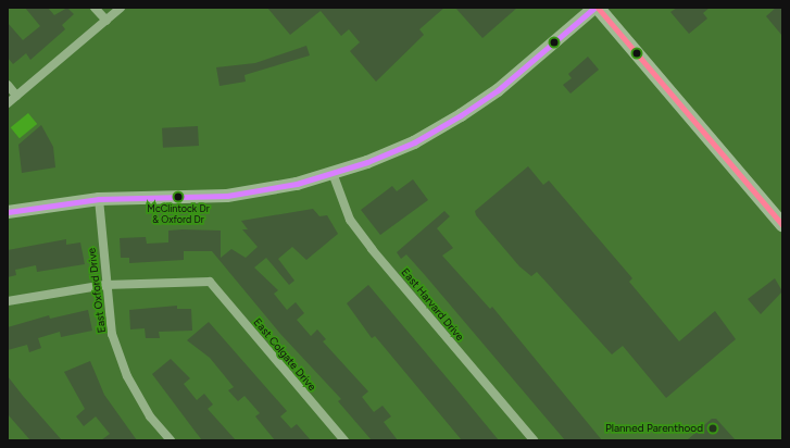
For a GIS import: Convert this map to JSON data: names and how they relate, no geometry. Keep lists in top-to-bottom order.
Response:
{
  "streets": {
    "street": ["East Oxford Drive", "East Harvard Drive", "East Colgate Drive"]
  },
  "crossings": [
    ["East Oxford Drive", "East Colgate Drive"]
  ],
  "places": ["McClintock Dr & Oxford Dr", "Planned Parenthood"]
}
